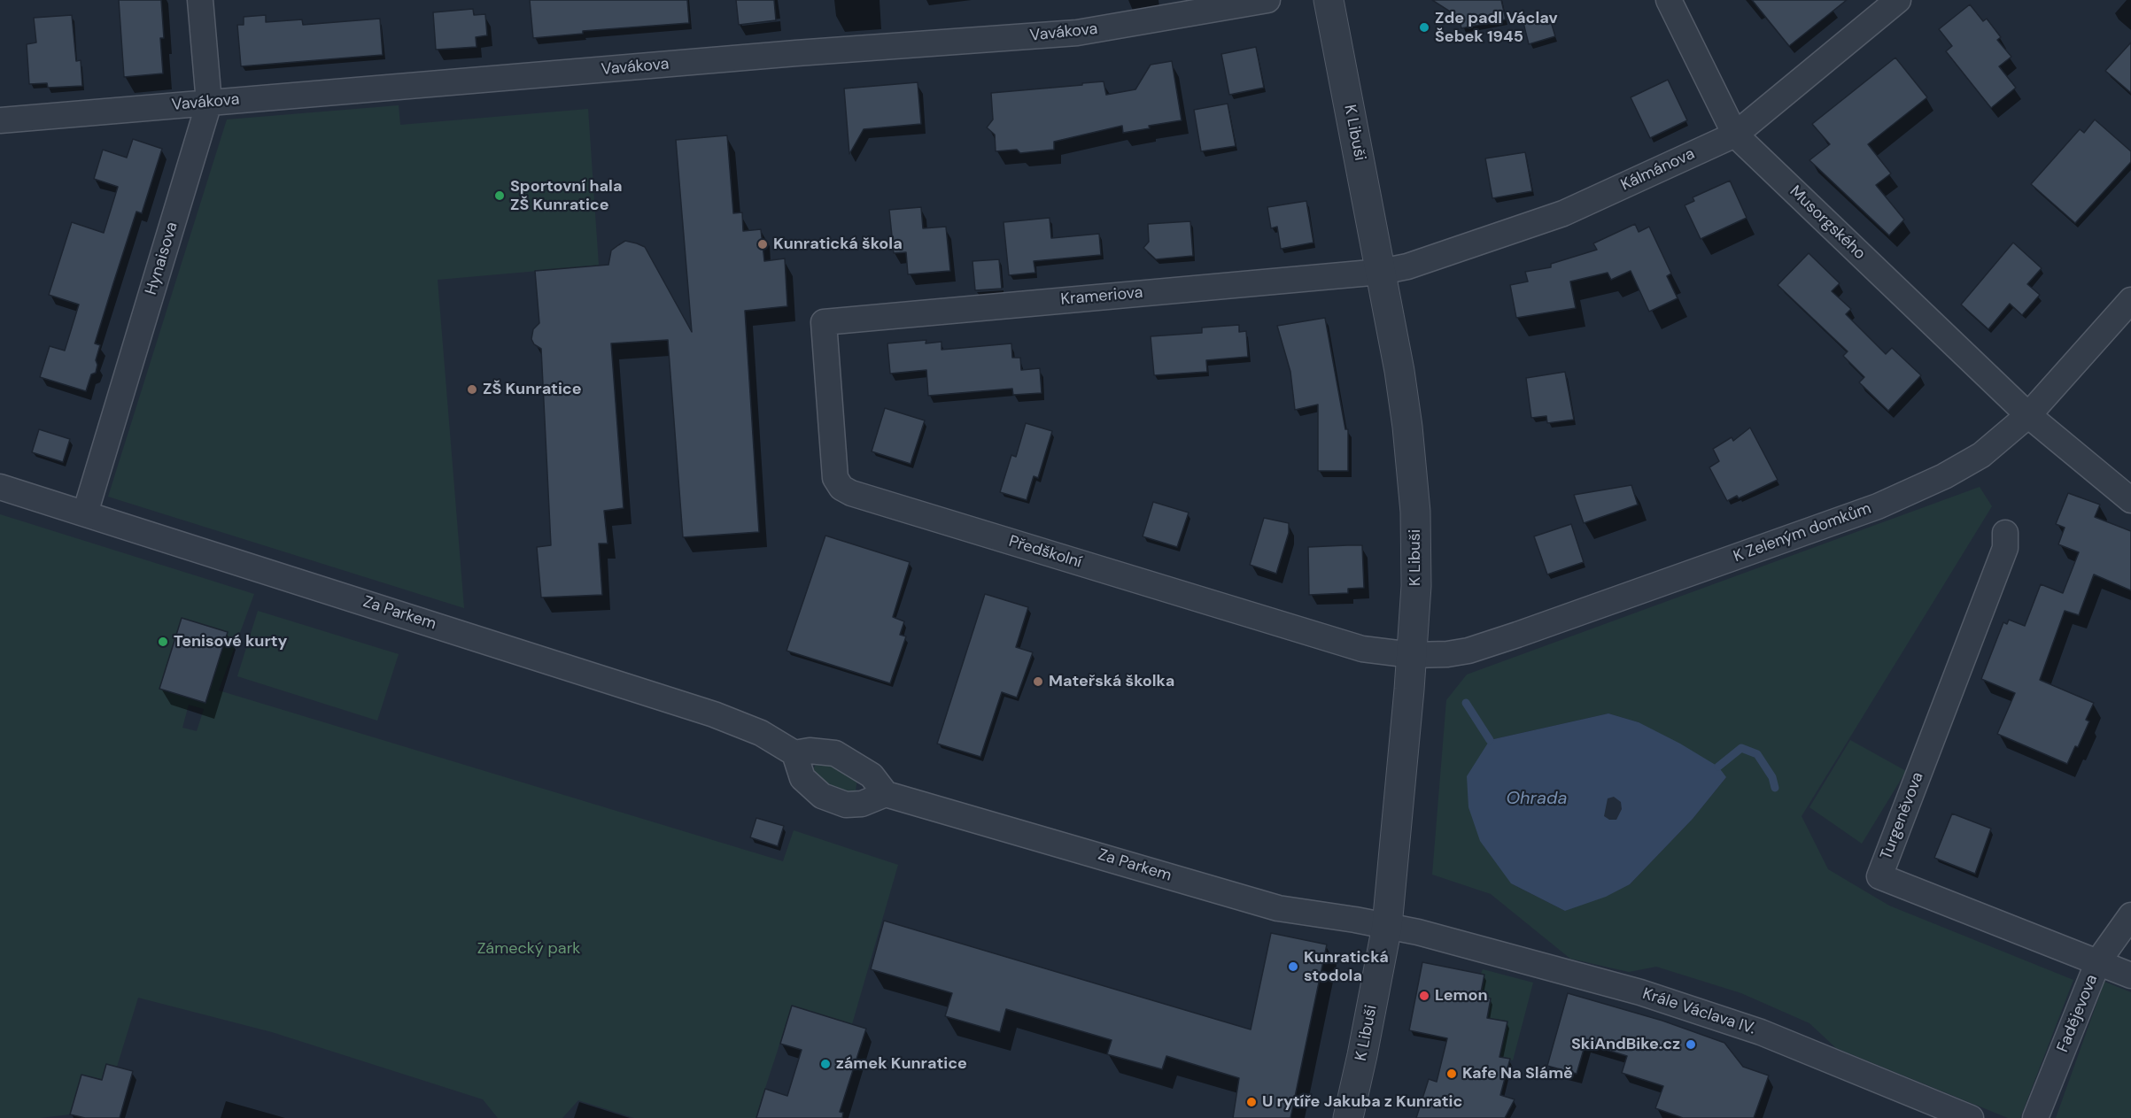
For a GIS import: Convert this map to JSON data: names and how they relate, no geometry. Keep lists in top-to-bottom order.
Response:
{
  "streets": {
    "street": [
      "Vavákova",
      "K Libuši",
      "Kálmánova",
      "Musorgského",
      "Hynaisova",
      "Krameriova",
      "K Zeleným domkům",
      "Předškolní",
      "Za Parkem",
      "Turgeněvova",
      "Krále Václava IV.",
      "Fadějevova"
    ]
  },
  "crossings": [
    ["Vavákova", "Hynaisova"],
    ["K Libuši", "Kálmánova"],
    ["K Libuši", "Krameriova"],
    ["K Libuši", "K Zeleným domkům"],
    ["K Libuši", "Předškolní"],
    ["K Libuši", "Za Parkem"],
    ["K Libuši", "Krále Václava IV."],
    ["Kálmánova", "Musorgského"],
    ["Kálmánova", "Krameriova"],
    ["Musorgského", "K Zeleným domkům"],
    ["Hynaisova", "Za Parkem"],
    ["Krameriova", "Předškolní"],
    ["K Zeleným domkům", "Předškolní"],
    ["Za Parkem", "Krále Václava IV."],
    ["Turgeněvova", "Fadějevova"]
  ],
  "water": ["Ohrada"],
  "parks": ["Zámecký park"],
  "places": [
    "Zde padl Václav Šebek 1945",
    "Sportovní hala ZŠ Kunratice",
    "Kunratická škola",
    "ZŠ Kunratice",
    "Tenisové kurty",
    "Mateřská školka",
    "Kunratická stodola",
    "Lemon",
    "SkiAndBike.cz",
    "zámek Kunratice",
    "Kafe Na Slámě",
    "U rytíře Jakuba z Kunratic"
  ]
}
